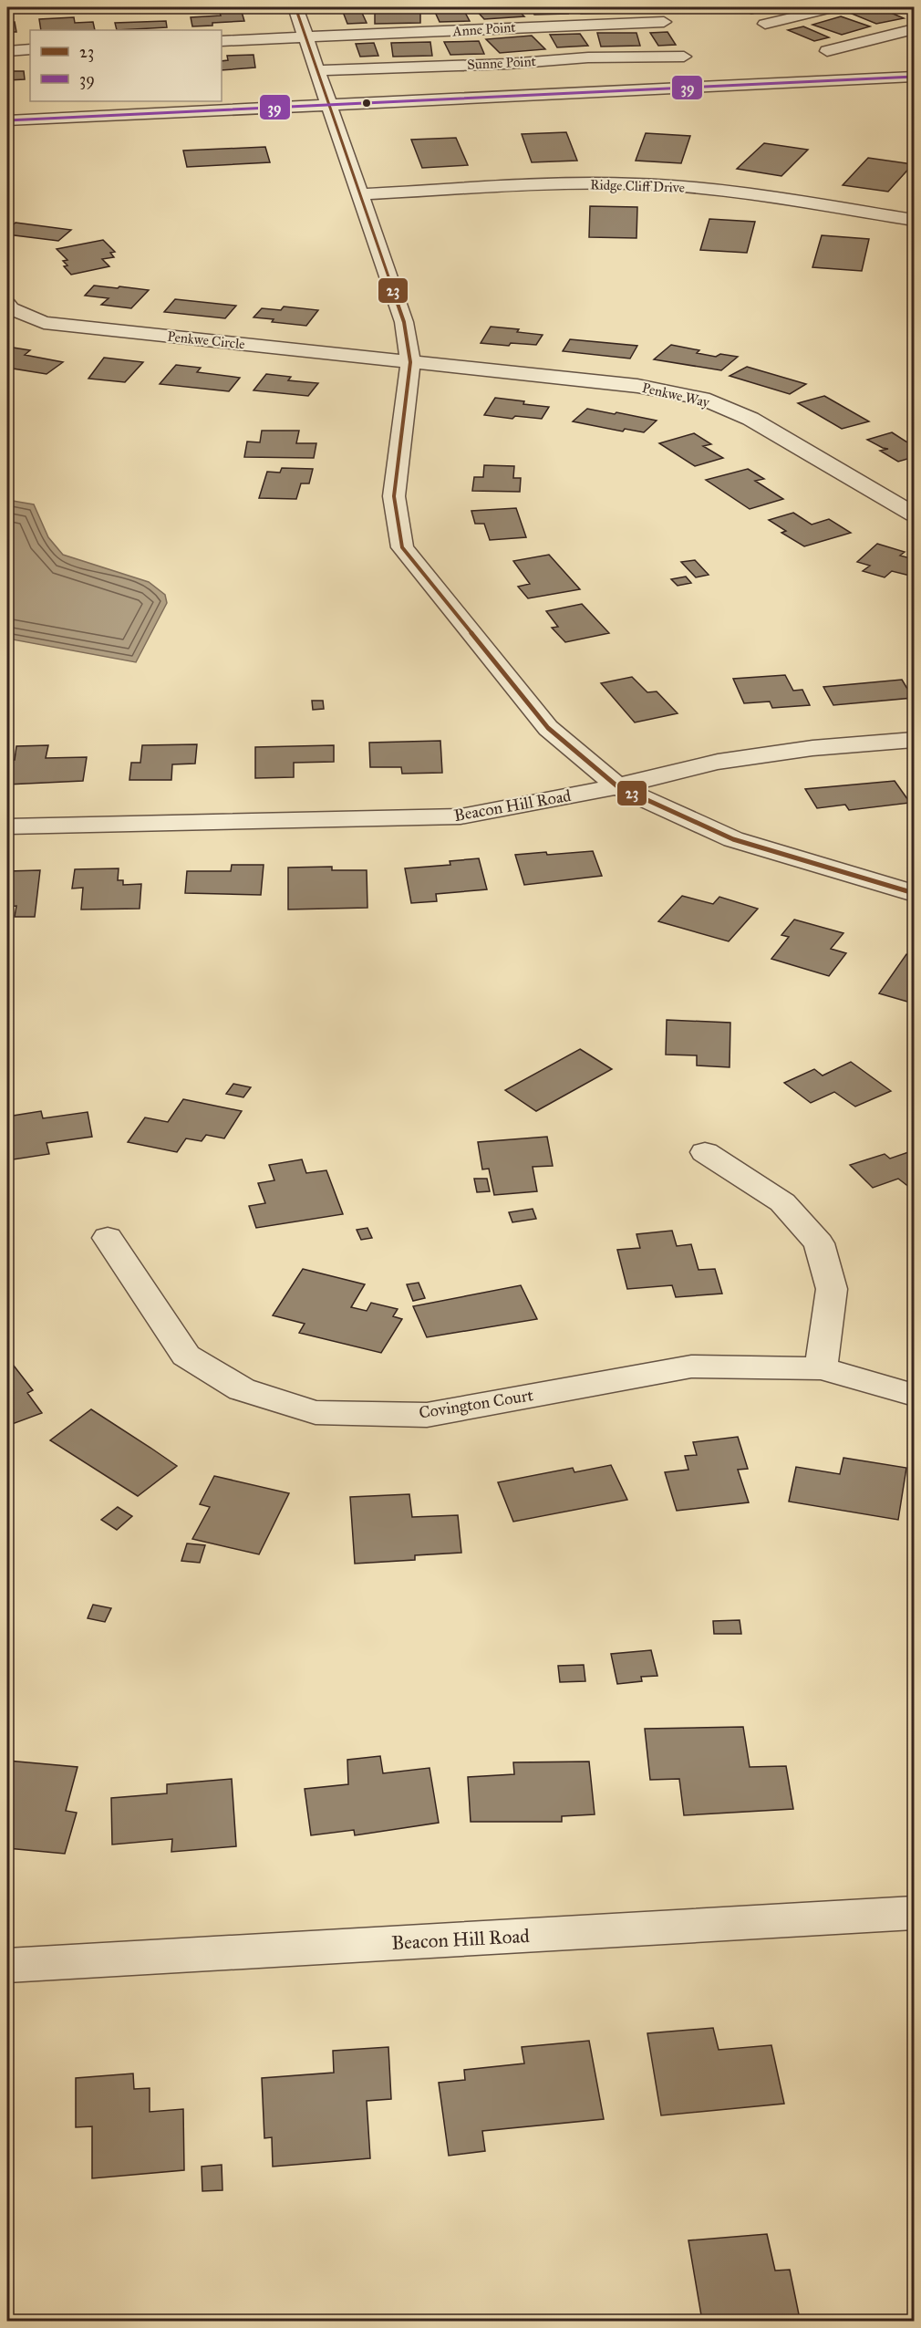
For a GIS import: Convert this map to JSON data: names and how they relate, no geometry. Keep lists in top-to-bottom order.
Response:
{
  "streets": {
    "street": [
      "Anne Point",
      "Sunne Point",
      "Ridge Cliff Drive",
      "Penkwe Circle",
      "Penkwe Way",
      "Beacon Hill Road",
      "Covington Court"
    ]
  },
  "crossings": [
    ["Penkwe Circle", "Penkwe Way"]
  ],
  "lines": ["transit line 23", "transit line 39"],
  "legend": ["23", "39"]
}
